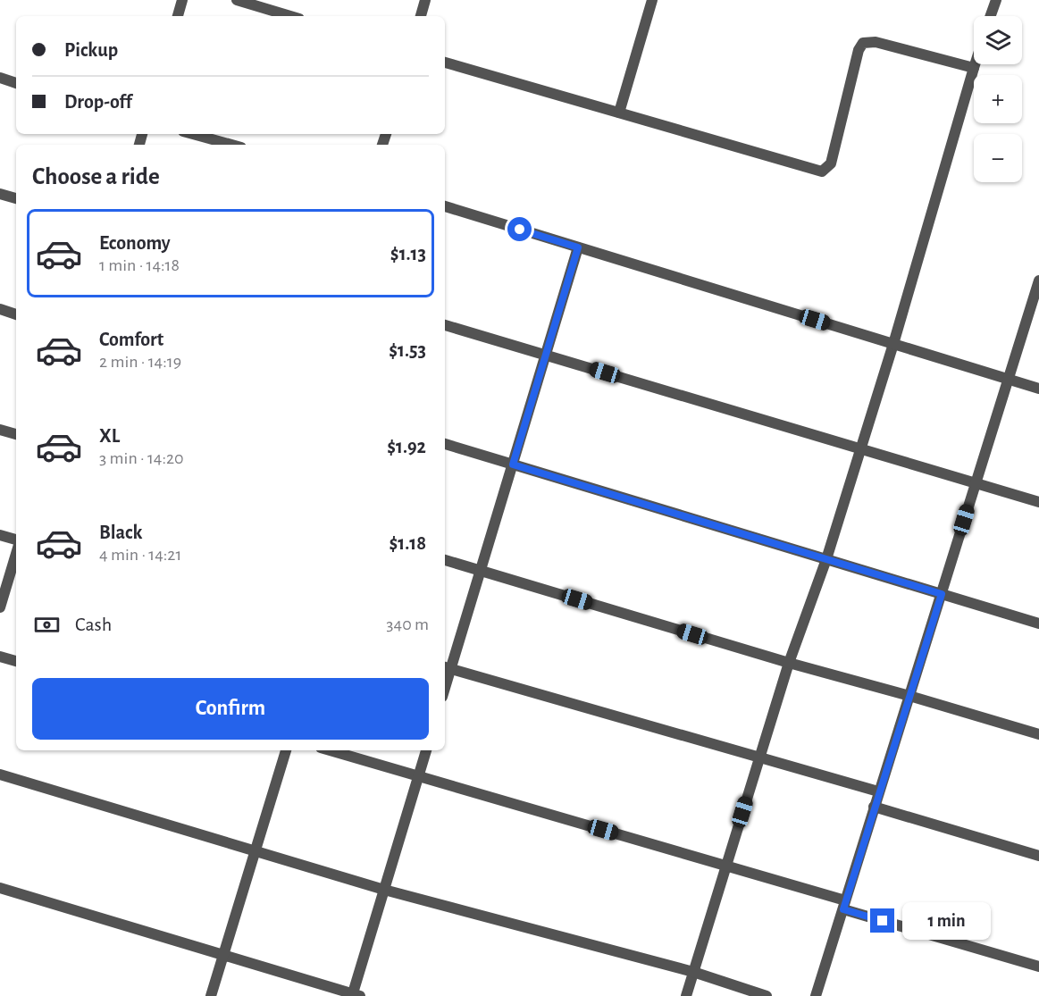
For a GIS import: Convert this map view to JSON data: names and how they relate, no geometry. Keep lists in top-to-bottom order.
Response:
{
  "page": {
    "map_buttons": ["+", "−"],
    "banner": ["Pickup", "Drop-off"],
    "heading": "Choose a ride",
    "list": [
      {
        "name": "Economy",
        "note": "1 min · 14:18",
        "value": "$1.13"
      },
      {
        "name": "Comfort",
        "note": "2 min · 14:19",
        "value": "$1.53"
      },
      {
        "name": "XL",
        "note": "3 min · 14:20",
        "value": "$1.92"
      },
      {
        "name": "Black",
        "note": "4 min · 14:21",
        "value": "$1.18"
      }
    ],
    "pay": ["Cash", "340 m"],
    "buttons": "Confirm",
    "bubble": "1 min"
  }
}
